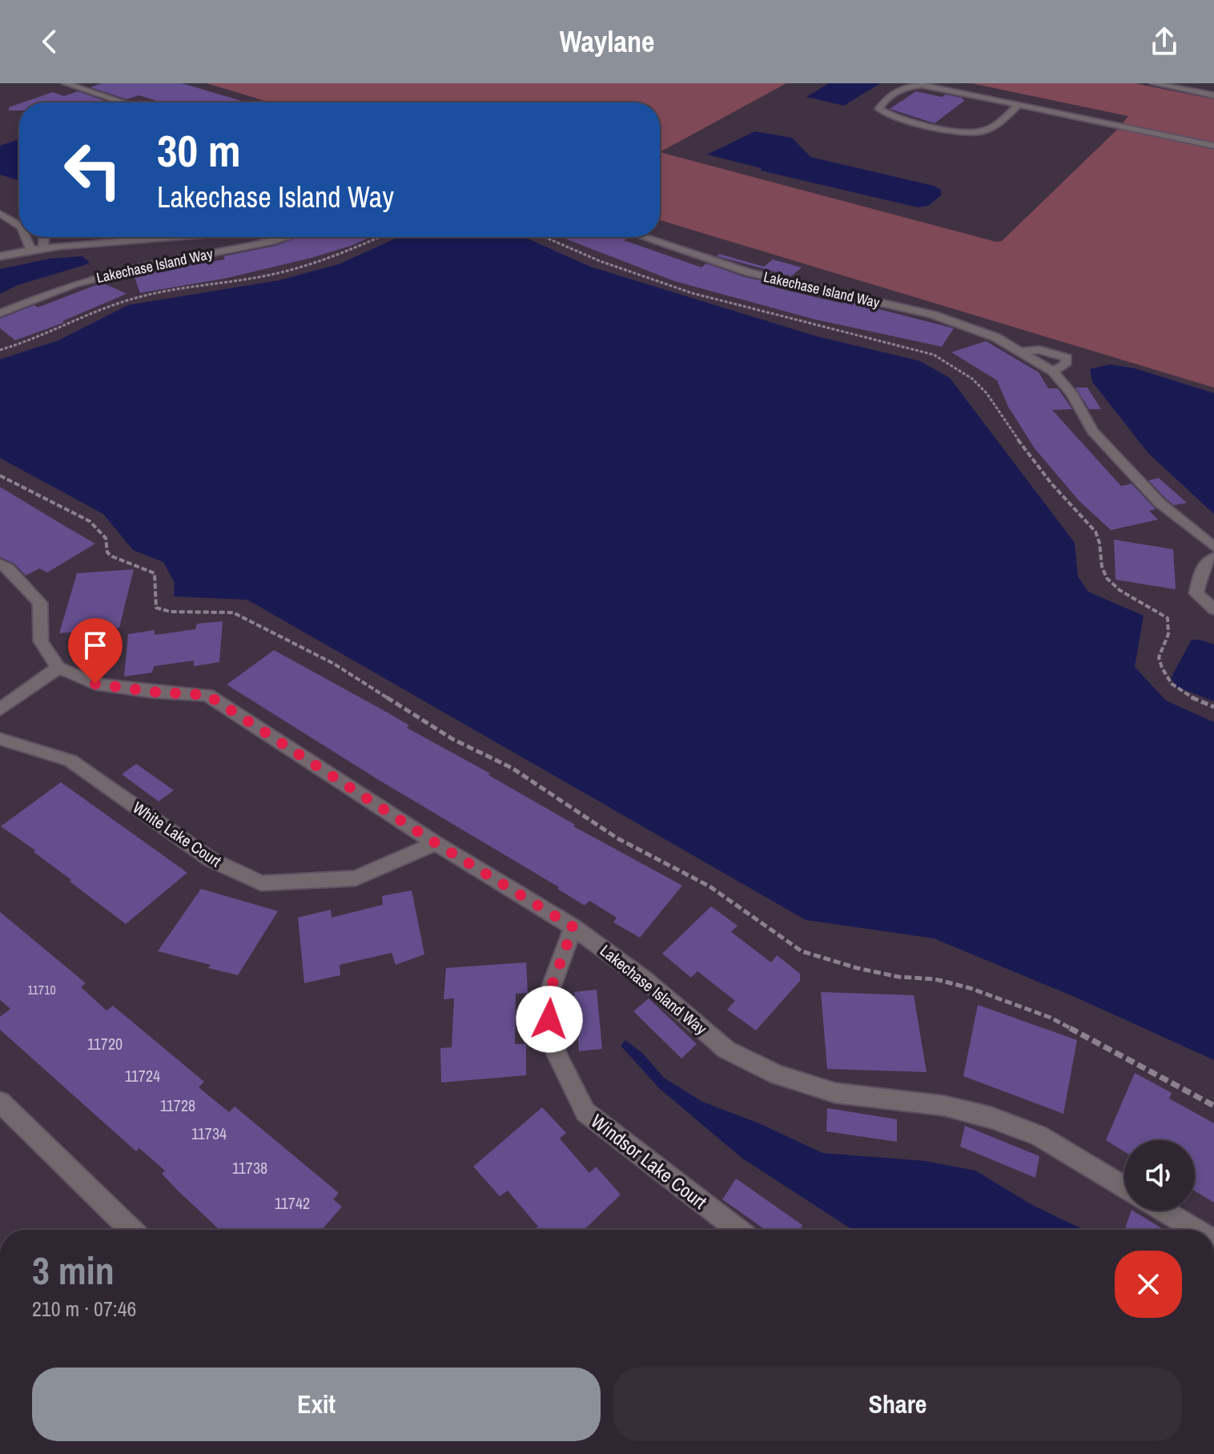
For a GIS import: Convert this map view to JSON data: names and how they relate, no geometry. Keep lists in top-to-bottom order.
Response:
{
  "streets": {
    "street": ["Lakechase Island Way", "White Lake Court", "Windsor Lake Court"]
  },
  "crossings": [
    ["Lakechase Island Way", "White Lake Court"],
    ["Lakechase Island Way", "Windsor Lake Court"]
  ],
  "house_numbers": [
    "11710",
    "11720",
    "11724",
    "11728",
    "11734",
    "11738",
    "11742"
  ],
  "page": {
    "header": "Waylane",
    "turn": ["30 m", "Lakechase Island Way"],
    "heading": ["3 min", "210 m · 07:46"],
    "buttons": ["Exit", "Share"]
  }
}
